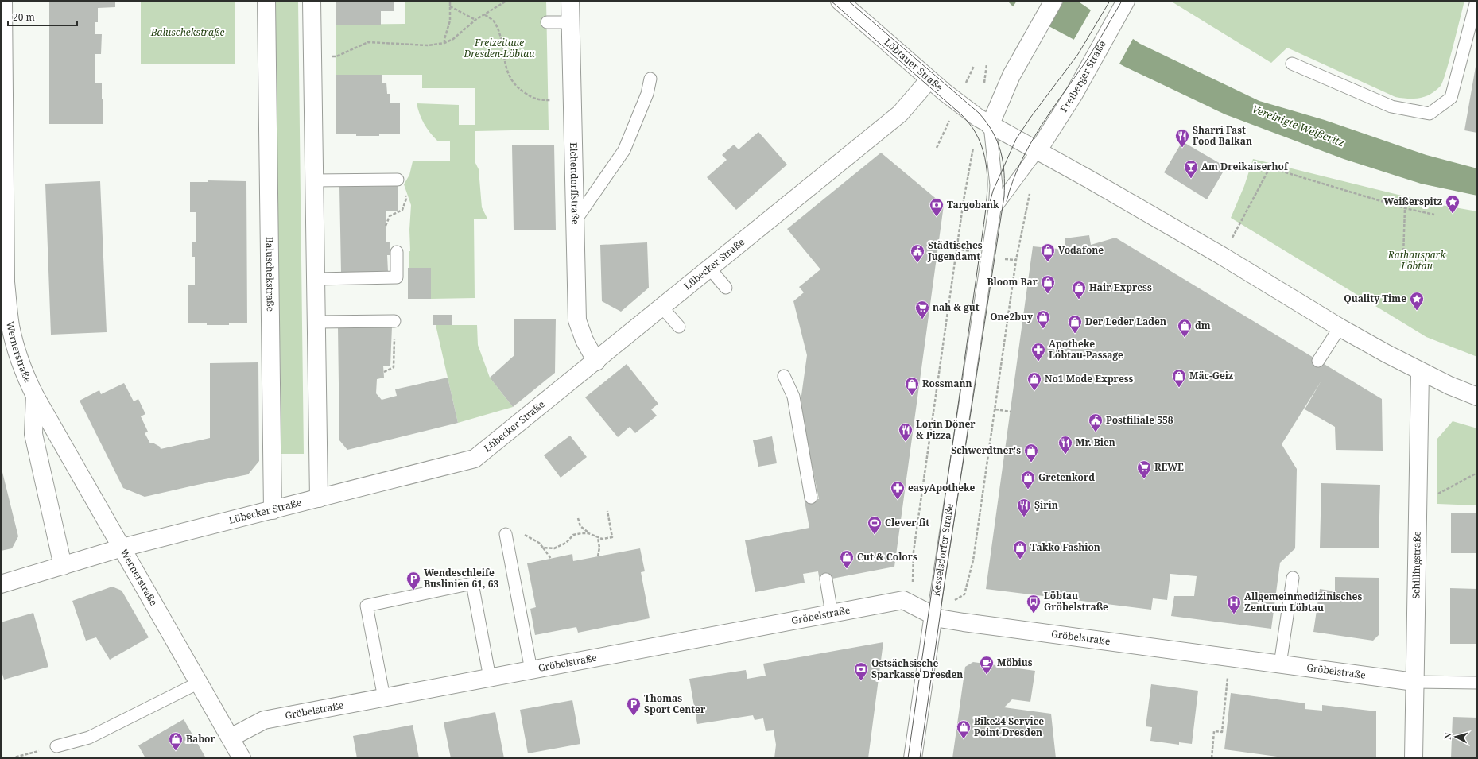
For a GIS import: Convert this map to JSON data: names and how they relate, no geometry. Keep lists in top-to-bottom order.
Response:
{
  "streets": {
    "street": [
      "Löbtauer Straße",
      "Freiberger Straße",
      "Eichendorffstraße",
      "Lübecker Straße",
      "Baluschekstraße",
      "Wernerstraße",
      "Kesselsdorfer Straße",
      "Schillingstraße",
      "Gröbelstraße"
    ]
  },
  "crossings": [
    ["Löbtauer Straße", "Freiberger Straße"],
    ["Löbtauer Straße", "Lübecker Straße"],
    ["Löbtauer Straße", "Kesselsdorfer Straße"],
    ["Löbtauer Straße", "Schillingstraße"],
    ["Freiberger Straße", "Kesselsdorfer Straße"],
    ["Eichendorffstraße", "Lübecker Straße"],
    ["Lübecker Straße", "Baluschekstraße"],
    ["Lübecker Straße", "Wernerstraße"],
    ["Wernerstraße", "Gröbelstraße"],
    ["Kesselsdorfer Straße", "Gröbelstraße"],
    ["Schillingstraße", "Gröbelstraße"]
  ],
  "water": ["Vereinigte Weißeritz"],
  "parks": ["Baluschekstraße", "Freizeitaue Dresden-Löbtau", "Rathauspark Löbtau"],
  "places": {
    "restaurant": [
      "Sharri Fast Food Balkan",
      "Lorin Döner & Pizza",
      "Mr. Bien",
      "Şirin"
    ],
    "bar": ["Am Dreikaiserhof"],
    "place": ["Weißerspitz", "Quality Time"],
    "bank": ["Targobank", "Ostsächsische Sparkasse Dresden"],
    "shop": [
      "Vodafone",
      "Bloom Bar",
      "Hair Express",
      "One2buy",
      "Der Leder Laden",
      "dm",
      "Mäc-Geiz",
      "No1 Mode Express",
      "Rossmann",
      "Schwerdtner's",
      "Gretenkord",
      "Takko Fashion",
      "Cut & Colors",
      "Bike24 Service Point Dresden",
      "Babor"
    ],
    "public building": ["Städtisches Jugendamt", "Postfiliale 558"],
    "supermarket": ["nah & gut", "REWE"],
    "pharmacy": ["Apotheke Löbtau-Passage", "easyApotheke"],
    "sports": ["Clever fit"],
    "parking": ["Wendeschleife Buslinien 61, 63", "Thomas Sport Center"],
    "bus stop": ["Löbtau Gröbelstraße"],
    "hospital": ["Allgemeinmedizinisches Zentrum Löbtau"],
    "cafe": ["Möbius"]
  },
  "scale_bar": "20 m",
  "north": "left"
}
